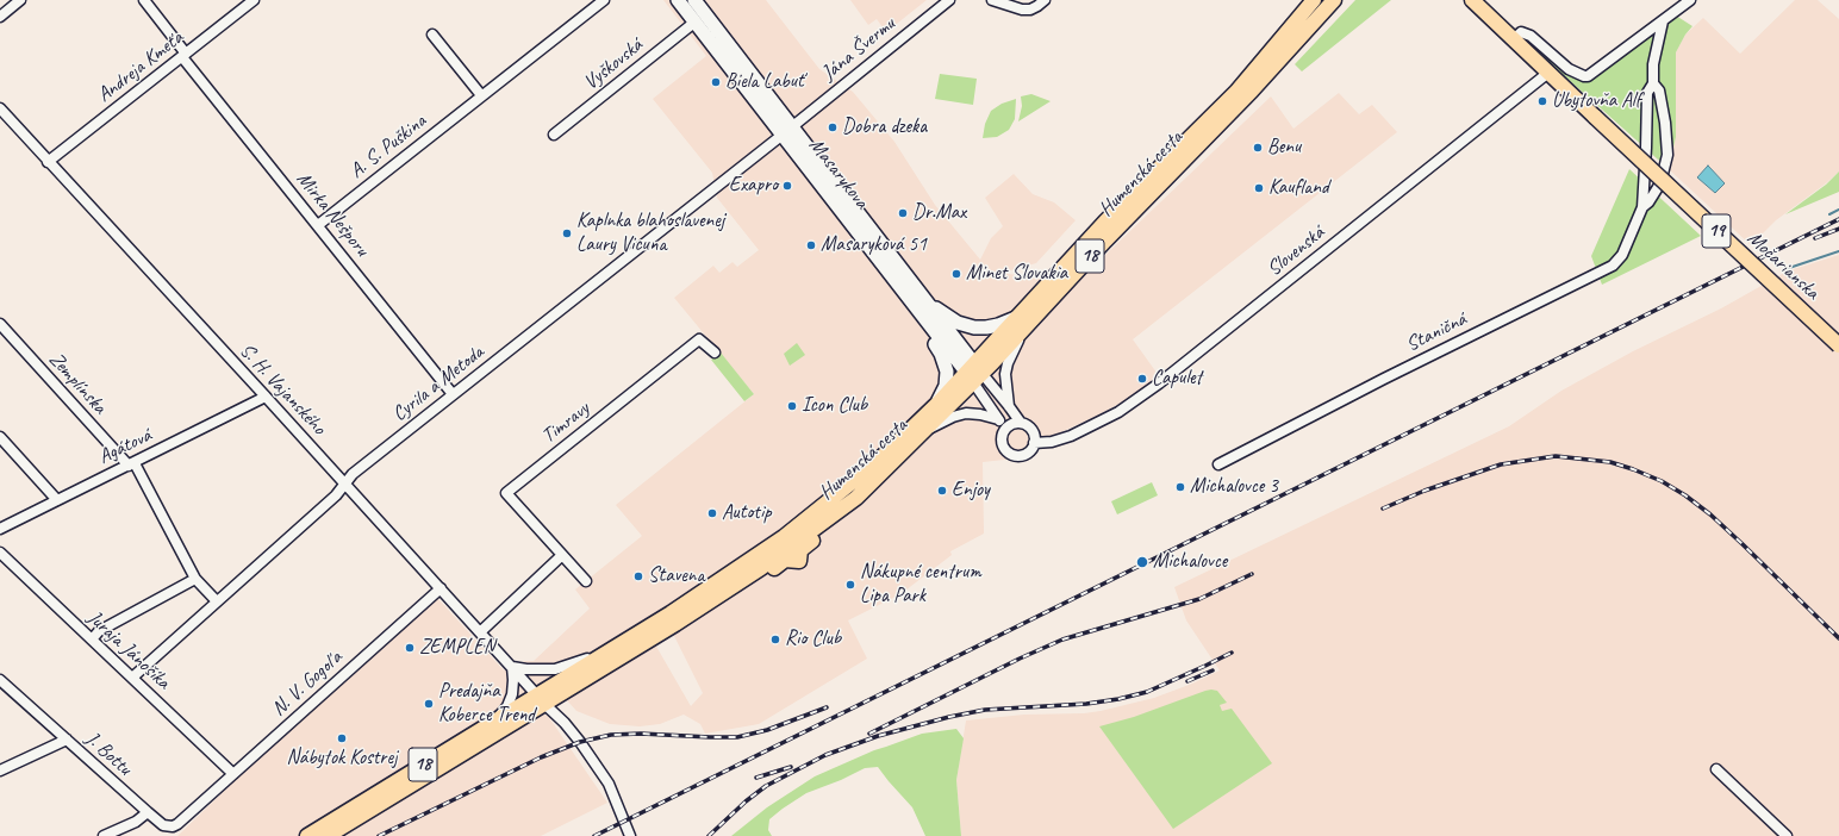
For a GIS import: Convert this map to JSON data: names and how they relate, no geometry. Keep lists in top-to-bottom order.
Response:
{
  "streets": {
    "main road": [
      "Masarykova",
      "Humenská cesta",
      "19",
      "18",
      "Močarianska"
    ],
    "street": [
      "Jána Švermu",
      "Vyškovská",
      "Andreja Kmeťa",
      "A. S. Puškina",
      "Mirka Nešporu",
      "Slovenská",
      "Staničná",
      "Zemplínska",
      "Cyrila a Metoda",
      "S. H. Vajanského",
      "Timravy",
      "Agátová",
      "Juraja Jánošíka",
      "N. V. Gogoľa",
      "J. Bottu"
    ]
  },
  "crossings": [
    ["Jána Švermu", "Masarykova"],
    ["Jána Švermu", "Cyrila a Metoda"],
    ["Vyškovská", "Masarykova"],
    ["Andreja Kmeťa", "Mirka Nešporu"],
    ["Andreja Kmeťa", "S. H. Vajanského"],
    ["A. S. Puškina", "Mirka Nešporu"],
    ["Masarykova", "Humenská cesta"],
    ["Masarykova", "Cyrila a Metoda"],
    ["Humenská cesta", "S. H. Vajanského"],
    ["Mirka Nešporu", "Cyrila a Metoda"],
    ["19", "Slovenská"],
    ["19", "Močarianska"],
    ["Slovenská", "Močarianska"],
    ["Zemplínska", "Cyrila a Metoda"],
    ["Zemplínska", "Agátová"],
    ["Cyrila a Metoda", "S. H. Vajanského"],
    ["Cyrila a Metoda", "Juraja Jánošíka"],
    ["S. H. Vajanského", "Agátová"],
    ["S. H. Vajanského", "N. V. Gogoľa"],
    ["Juraja Jánošíka", "N. V. Gogoľa"],
    ["N. V. Gogoľa", "J. Bottu"]
  ],
  "places": [
    "Biela Labuť",
    "Ubytovňa Alf",
    "Dobra dzeka",
    "Benu",
    "Exapro",
    "Kaufland",
    "Dr.Max",
    "Kaplnka blahoslavenej Laury Vicuna",
    "Masaryková 51",
    "Minet Slovakia",
    "Capulet",
    "Icon Club",
    "Michalovce 3",
    "Enjoy",
    "Autotip",
    "Michalovce",
    "Stavena",
    "Nákupné centrum Lipa Park",
    "Rio Club",
    "ZEMPLEN",
    "Predajňa Koberce Trend",
    "Nábytok Kostrej"
  ]
}
